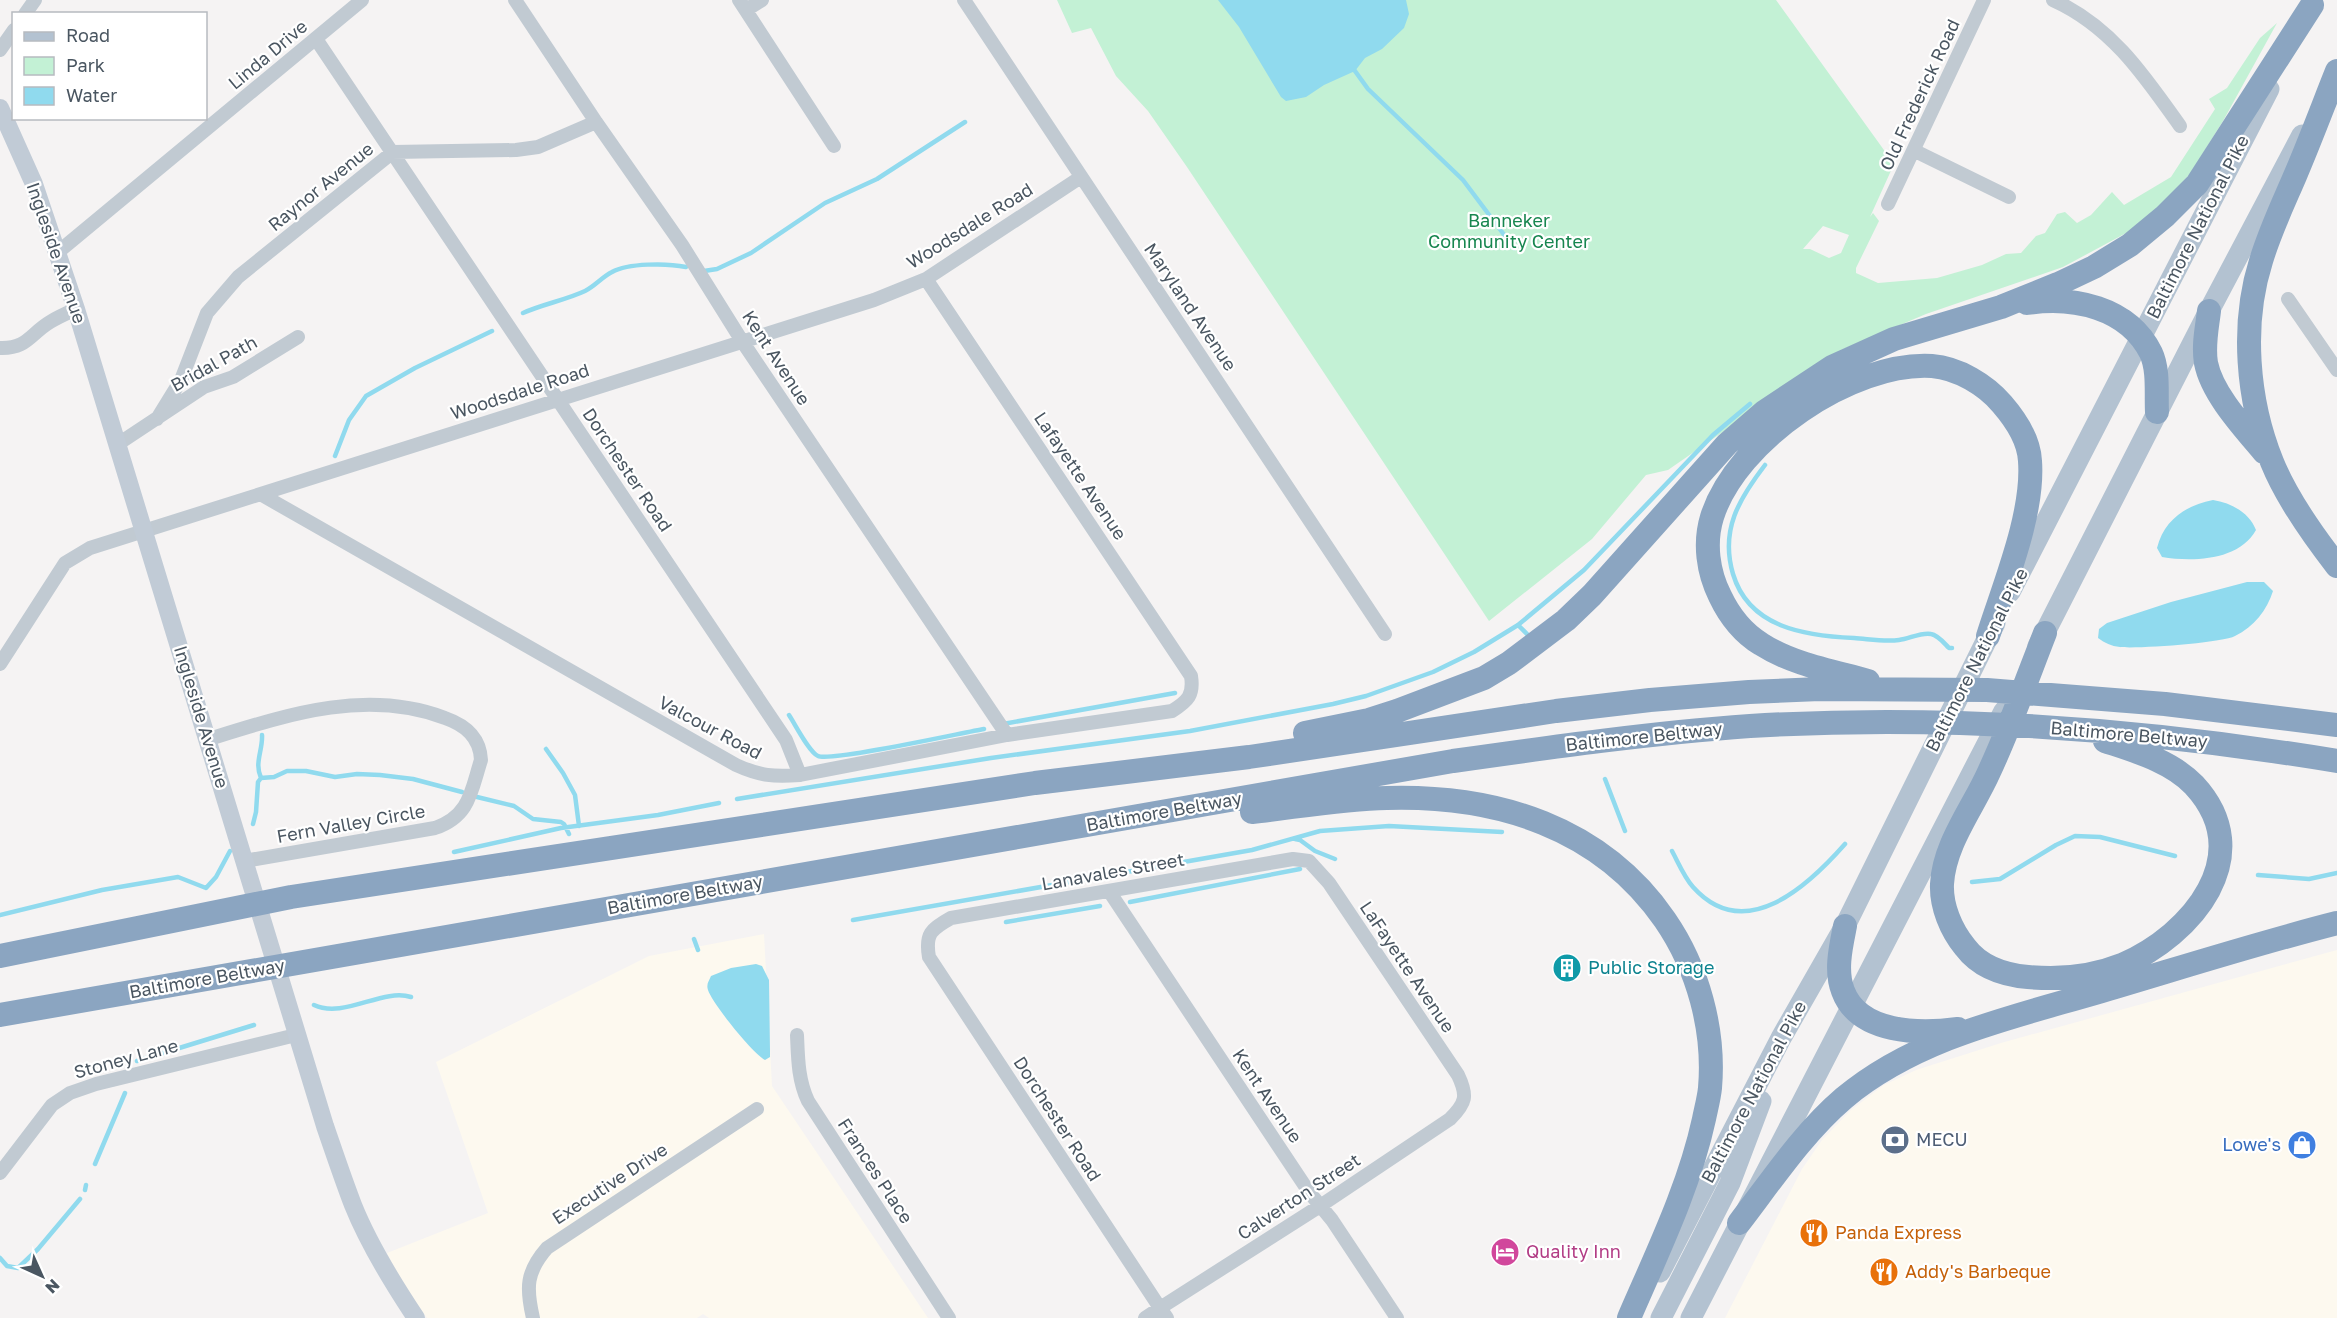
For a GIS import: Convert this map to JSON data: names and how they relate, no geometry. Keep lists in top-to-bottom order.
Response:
{
  "streets": {
    "highway": ["Baltimore Beltway"],
    "main road": ["Baltimore National Pike", "Ingleside Avenue"],
    "street": [
      "Linda Drive",
      "Old Frederick Road",
      "Raynor Avenue",
      "Woodsdale Road",
      "Maryland Avenue",
      "Kent Avenue",
      "Bridal Path",
      "Dorchester Road",
      "Lafayette Avenue",
      "Valcour Road",
      "Fern Valley Circle",
      "Lanavales Street",
      "LaFayette Avenue",
      "Stoney Lane",
      "Frances Place",
      "Executive Drive",
      "Calverton Street"
    ]
  },
  "crossings": [
    ["Linda Drive", "Ingleside Avenue"],
    ["Linda Drive", "Dorchester Road"],
    ["Raynor Avenue", "Kent Avenue"],
    ["Raynor Avenue", "Bridal Path"],
    ["Raynor Avenue", "Dorchester Road"],
    ["Woodsdale Road", "Ingleside Avenue"],
    ["Woodsdale Road", "Maryland Avenue"],
    ["Woodsdale Road", "Kent Avenue"],
    ["Woodsdale Road", "Dorchester Road"],
    ["Woodsdale Road", "Lafayette Avenue"],
    ["Woodsdale Road", "Valcour Road"],
    ["Ingleside Avenue", "Bridal Path"],
    ["Ingleside Avenue", "Fern Valley Circle"],
    ["Ingleside Avenue", "Stoney Lane"],
    ["Kent Avenue", "Valcour Road"],
    ["Kent Avenue", "Lanavales Street"],
    ["Kent Avenue", "Calverton Street"],
    ["Dorchester Road", "Valcour Road"],
    ["Dorchester Road", "Lanavales Street"],
    ["Dorchester Road", "Calverton Street"],
    ["Lafayette Avenue", "Valcour Road"],
    ["Lanavales Street", "LaFayette Avenue"],
    ["LaFayette Avenue", "Calverton Street"]
  ],
  "parks": ["Banneker Community Center"],
  "places": {
    "building": ["Public Storage"],
    "bank": ["MECU"],
    "shop": ["Lowe's"],
    "restaurant": ["Panda Express", "Addy's Barbeque"],
    "hotel": ["Quality Inn"]
  },
  "legend": ["Road", "Park", "Water"],
  "north": "bottom right"
}
